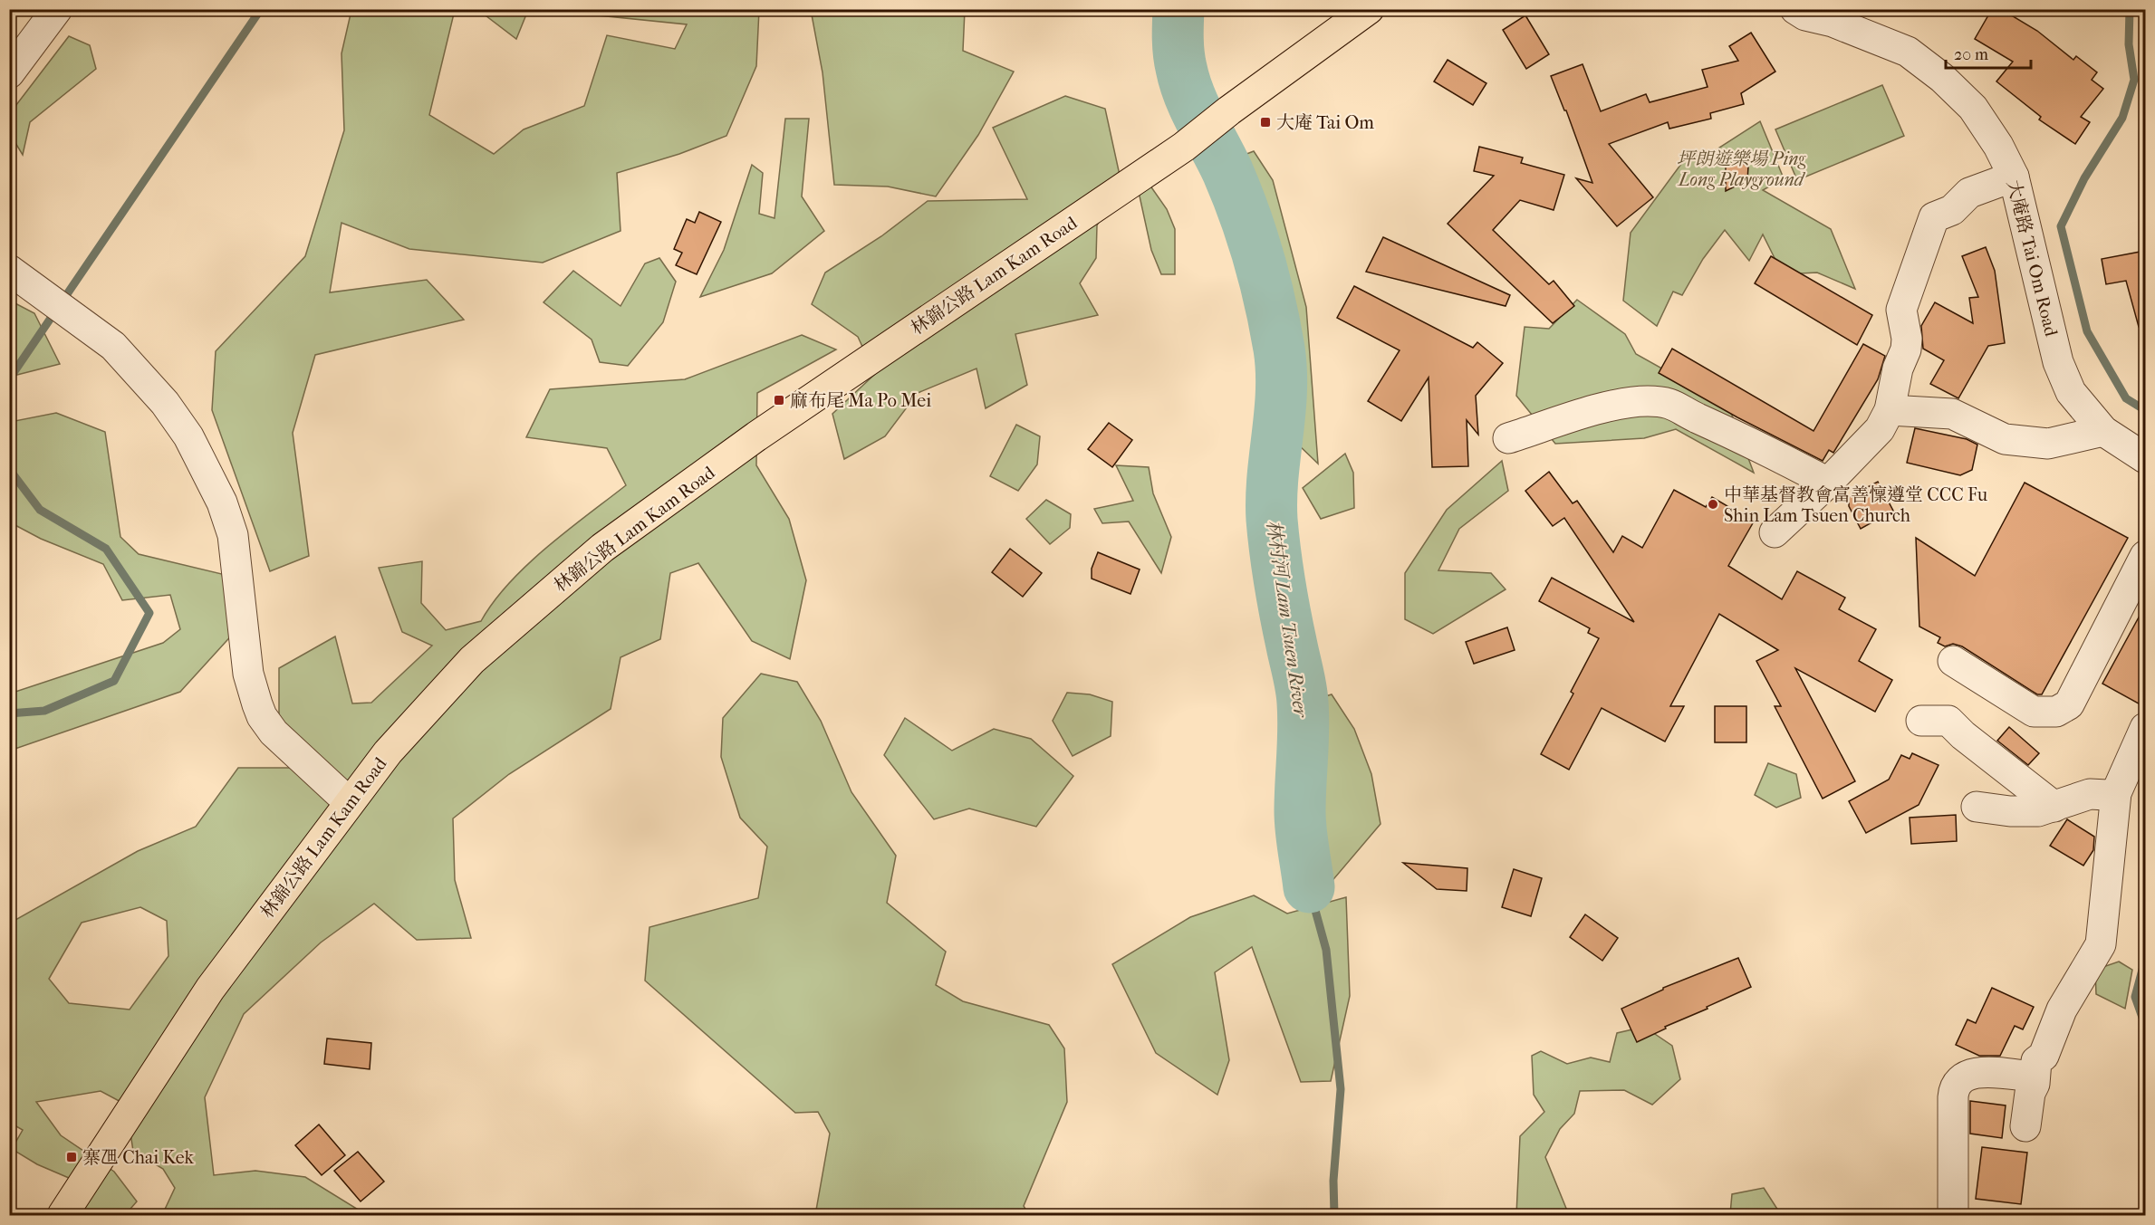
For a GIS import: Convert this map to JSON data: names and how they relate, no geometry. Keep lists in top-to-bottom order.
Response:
{
  "streets": {
    "main road": ["林錦公路 Lam Kam Road"],
    "street": ["大庵路 Tai Om Road"]
  },
  "water": ["林村河 Lam Tsuen River"],
  "parks": ["坪朗遊樂場 Ping Long Playground"],
  "places": {
    "transit": ["大庵 Tai Om", "麻布尾 Ma Po Mei", "寨乪 Chai Kek"],
    "other": ["中華基督教會富善懍遵堂 CCC Fu Shin Lam Tsuen Church"]
  },
  "scale_bar": "20 m"
}
